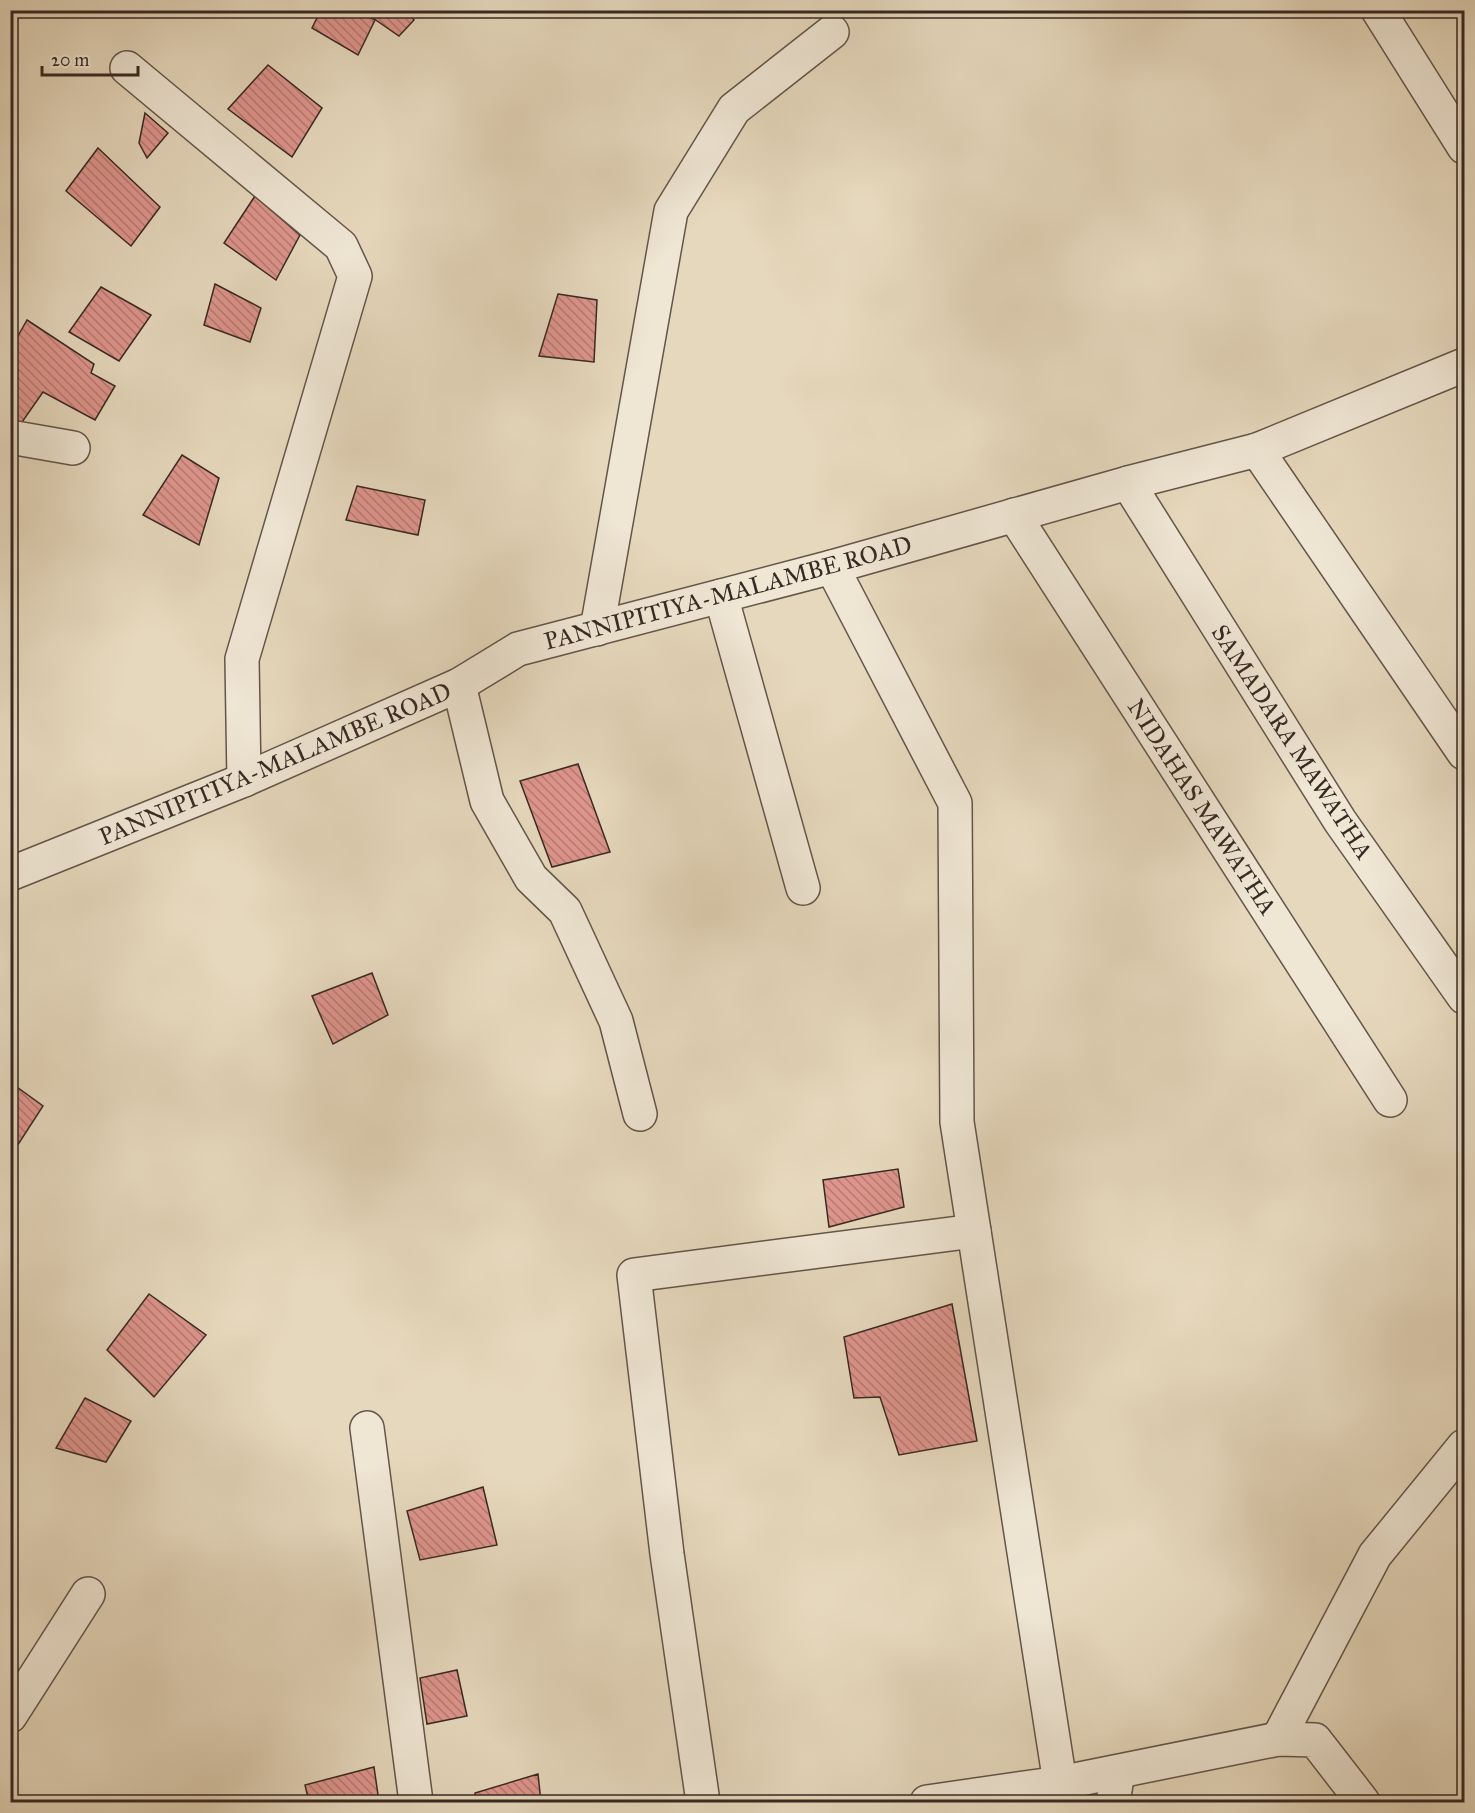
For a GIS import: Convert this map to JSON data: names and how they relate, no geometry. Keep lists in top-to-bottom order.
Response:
{
  "streets": {
    "street": ["PANNIPITIYA-MALAMBE ROAD", "SAMADARA MAWATHA", "NIDAHAS MAWATHA"]
  },
  "crossings": [
    ["PANNIPITIYA-MALAMBE ROAD", "SAMADARA MAWATHA"],
    ["PANNIPITIYA-MALAMBE ROAD", "NIDAHAS MAWATHA"]
  ],
  "scale_bar": "20 m"
}
